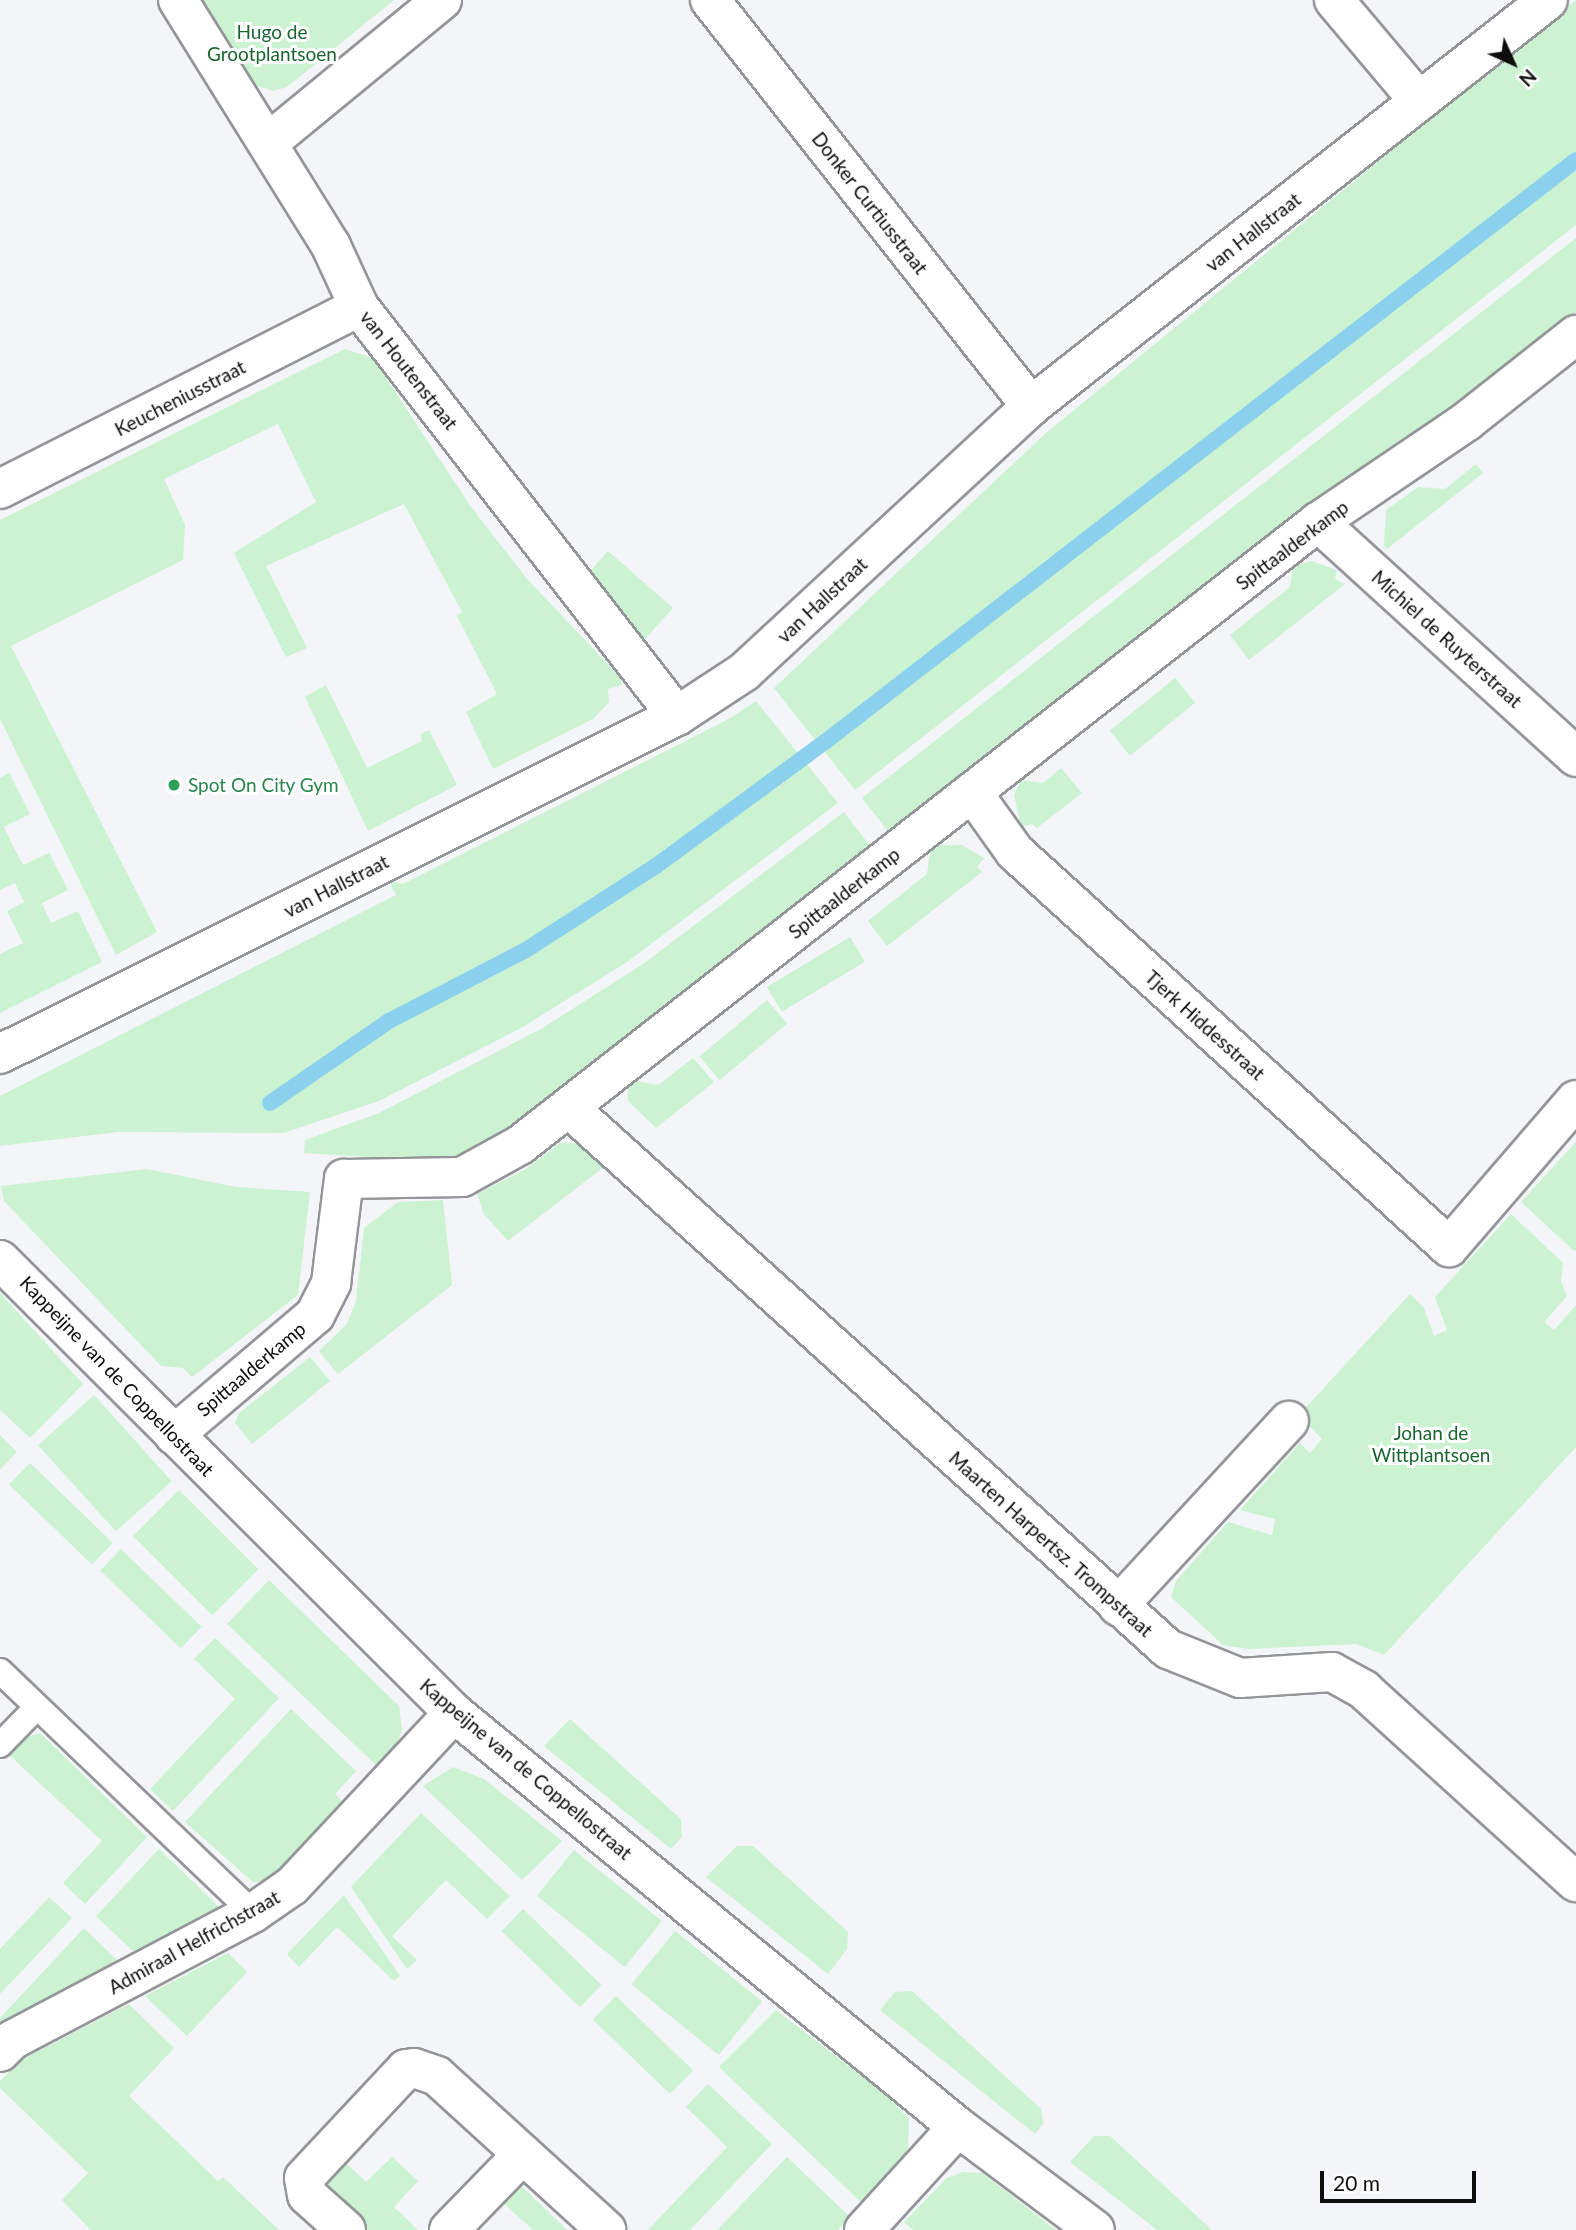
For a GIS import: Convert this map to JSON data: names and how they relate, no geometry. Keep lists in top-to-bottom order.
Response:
{
  "streets": {
    "street": [
      "Donker Curtiusstraat",
      "van Hallstraat",
      "van Houtenstraat",
      "Keucheniusstraat",
      "Spittaalderkamp",
      "Michiel de Ruyterstraat",
      "Tjerk Hiddesstraat",
      "Kappeijne van de Coppellostraat",
      "Maarten Harpertsz. Trompstraat",
      "Admiraal Helfrichstraat"
    ]
  },
  "crossings": [
    ["Donker Curtiusstraat", "van Hallstraat"],
    ["van Hallstraat", "van Houtenstraat"],
    ["van Houtenstraat", "Keucheniusstraat"],
    ["Spittaalderkamp", "Michiel de Ruyterstraat"],
    ["Spittaalderkamp", "Tjerk Hiddesstraat"],
    ["Spittaalderkamp", "Kappeijne van de Coppellostraat"],
    ["Spittaalderkamp", "Maarten Harpertsz. Trompstraat"],
    ["Kappeijne van de Coppellostraat", "Admiraal Helfrichstraat"]
  ],
  "parks": ["Hugo de Grootplantsoen", "Johan de Wittplantsoen"],
  "places": ["Spot On City Gym"],
  "scale_bar": "20 m",
  "north": "bottom right"
}
